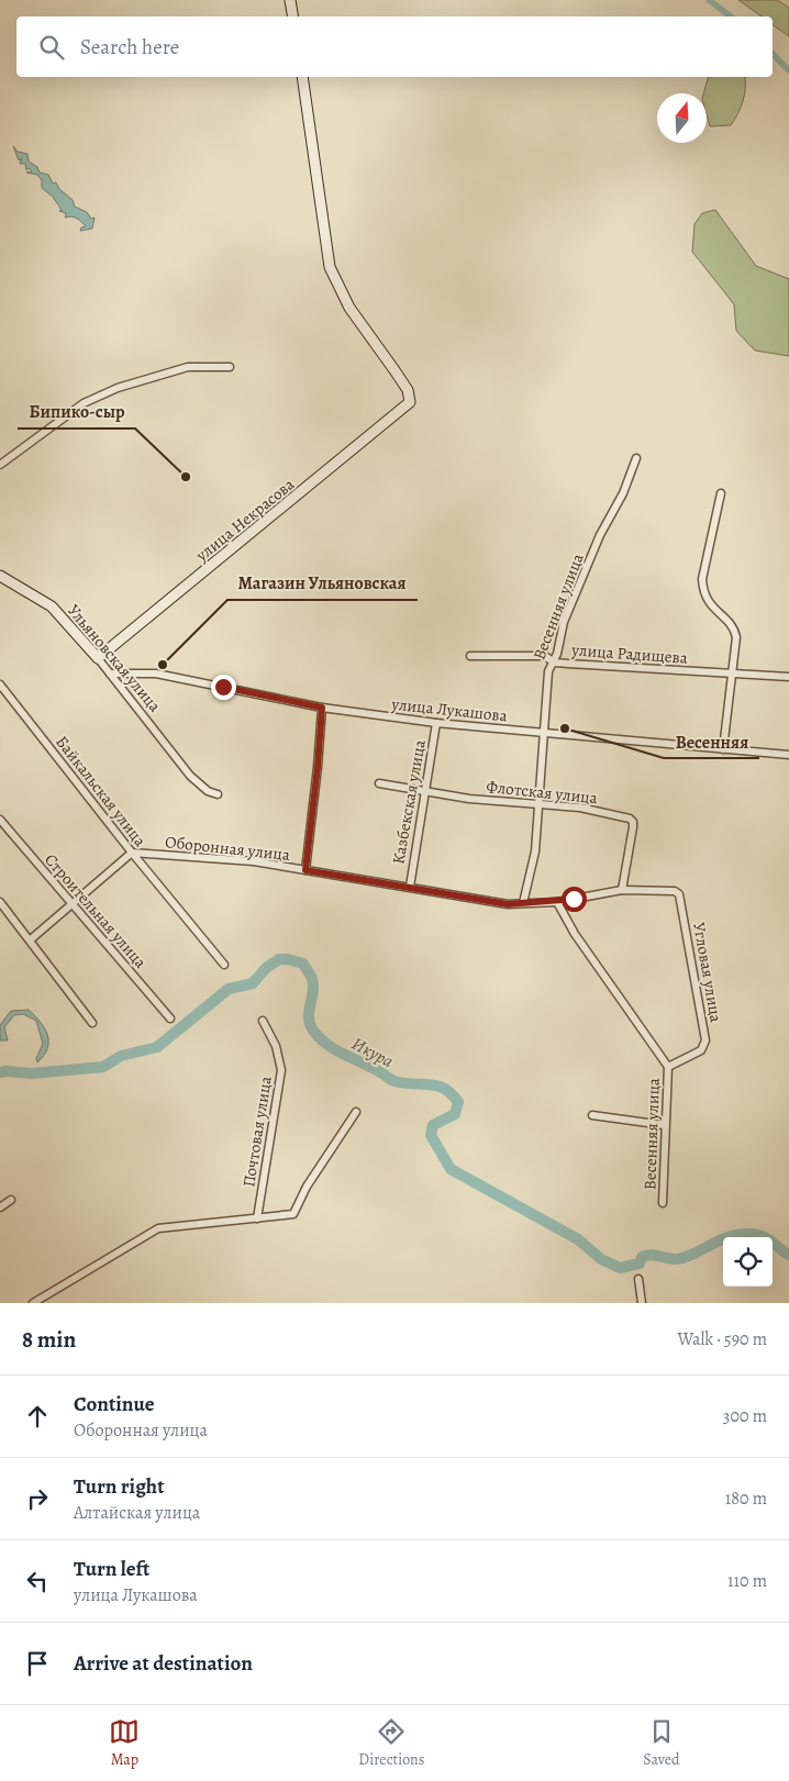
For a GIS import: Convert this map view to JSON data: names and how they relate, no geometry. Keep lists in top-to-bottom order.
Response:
{
  "streets": {
    "street": [
      "улица Некрасова",
      "Весенняя улица",
      "улица Радищева",
      "Ульяновская улица",
      "улица Лукашова",
      "Байкальская улица",
      "Флотская улица",
      "Казбекская улица",
      "Оборонная улица",
      "Строительная улица",
      "Угловая улица",
      "Почтовая улица"
    ]
  },
  "crossings": [
    ["улица Некрасова", "Ульяновская улица"],
    ["Весенняя улица", "улица Радищева"],
    ["Весенняя улица", "улица Лукашова"],
    ["Весенняя улица", "Флотская улица"],
    ["Весенняя улица", "Оборонная улица"],
    ["Весенняя улица", "Угловая улица"],
    ["Ульяновская улица", "улица Лукашова"],
    ["улица Лукашова", "Казбекская улица"],
    ["Байкальская улица", "Оборонная улица"],
    ["Флотская улица", "Казбекская улица"],
    ["Флотская улица", "Оборонная улица"],
    ["Казбекская улица", "Оборонная улица"],
    ["Оборонная улица", "Угловая улица"]
  ],
  "water": ["Икура"],
  "places": ["Бипико-сыр", "Магазин Ульяновская", "Весенняя"],
  "north": "top",
  "page": {
    "search": "Search here",
    "heading": ["8 min", "Walk · 590 m"],
    "list": [
      ["Continue", "Оборонная улица", "300 m"],
      ["Turn right", "Алтайская улица", "180 m"],
      ["Turn left", "улица Лукашова", "110 m"],
      "Arrive at destination"
    ],
    "nav": ["Map", "Directions", "Saved"]
  }
}
